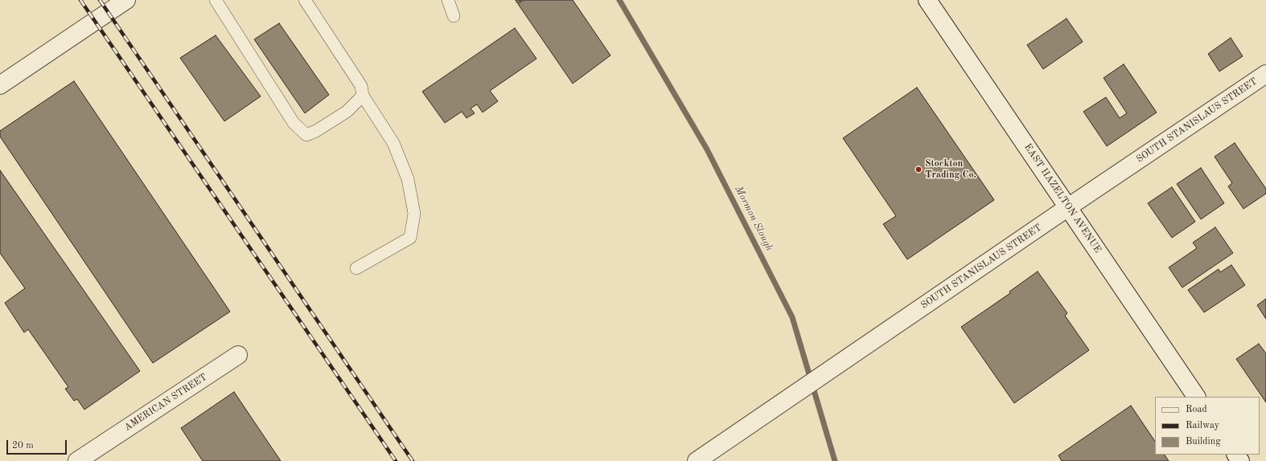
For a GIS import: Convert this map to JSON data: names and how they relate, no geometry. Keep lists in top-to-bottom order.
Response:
{
  "streets": {
    "street": ["SOUTH STANISLAUS STREET", "EAST HAZELTON AVENUE", "AMERICAN STREET"]
  },
  "crossings": [
    ["SOUTH STANISLAUS STREET", "EAST HAZELTON AVENUE"]
  ],
  "water": ["Mormon Slough"],
  "places": ["Stockton Trading Co."],
  "legend": ["Road", "Railway", "Building"],
  "scale_bar": "20 m"
}
